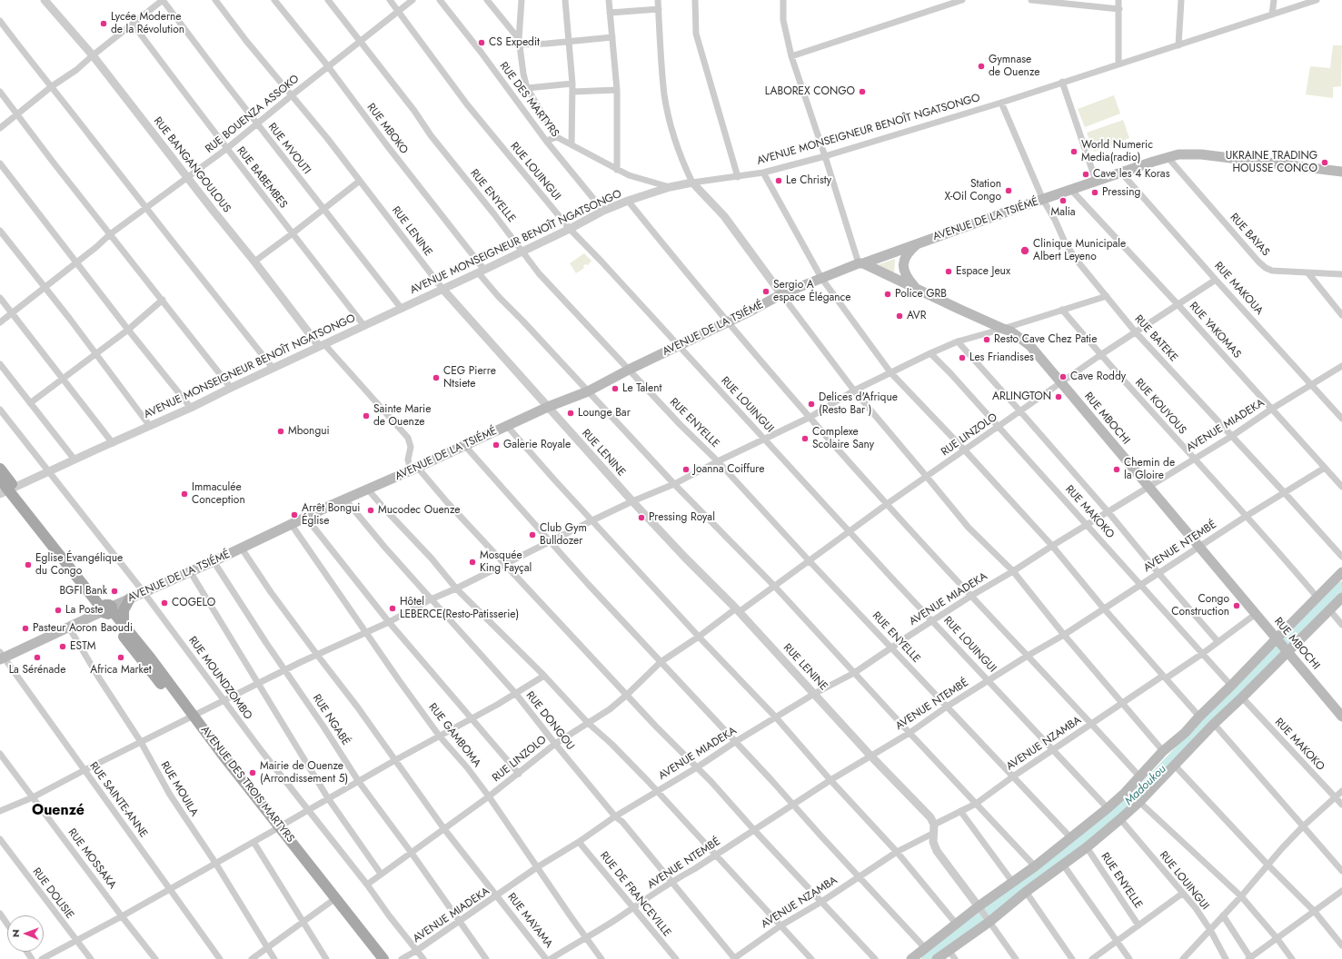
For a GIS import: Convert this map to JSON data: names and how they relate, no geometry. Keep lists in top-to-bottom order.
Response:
{
  "streets": {
    "main road": ["AVENUE DE LA TSIÉMÉ", "RUE MBOCHI", "AVENUE DES TROIS MARTYRS"],
    "street": [
      "RUE DES MARTYRS",
      "RUE BOUENZA ASSOKO",
      "RUE MBOKO",
      "AVENUE MONSEIGNEUR BENOÎT NGATSONGO",
      "RUE MVOUTI",
      "RUE BANGANGOULOUS",
      "RUE LOUINGUI",
      "RUE BABEMBES",
      "RUE ENYELLE",
      "RUE LENINE",
      "RUE BAYAS",
      "RUE MAKOUA",
      "RUE YAKOMAS",
      "RUE BATEKE",
      "RUE KOUYOUS",
      "AVENUE MIADEKA",
      "RUE LINZOLO",
      "RUE MAKOKO",
      "AVENUE NTEMBÉ",
      "RUE MOUNDZOMBO",
      "RUE NGABÉ",
      "RUE DONGOU",
      "RUE GAMBOMA",
      "AVENUE NZAMBA",
      "RUE MOUILA",
      "RUE SAINTE-ANNE",
      "RUE MOSSAKA",
      "RUE DOLISIE",
      "RUE DE FRANCEVILLE",
      "RUE MAYAMA"
    ]
  },
  "crossings": [
    ["RUE DES MARTYRS", "AVENUE MONSEIGNEUR BENOÎT NGATSONGO"],
    ["RUE BOUENZA ASSOKO", "RUE MBOKO"],
    ["RUE BOUENZA ASSOKO", "RUE MVOUTI"],
    ["RUE BOUENZA ASSOKO", "RUE BANGANGOULOUS"],
    ["RUE BOUENZA ASSOKO", "RUE LOUINGUI"],
    ["RUE BOUENZA ASSOKO", "RUE BABEMBES"],
    ["RUE BOUENZA ASSOKO", "RUE ENYELLE"],
    ["RUE BOUENZA ASSOKO", "RUE LENINE"],
    ["RUE MBOKO", "AVENUE MONSEIGNEUR BENOÎT NGATSONGO"],
    ["RUE MBOKO", "AVENUE DE LA TSIÉMÉ"],
    ["RUE MBOKO", "AVENUE MIADEKA"],
    ["RUE MBOKO", "RUE LINZOLO"],
    ["RUE MBOKO", "AVENUE NTEMBÉ"],
    ["RUE MBOKO", "AVENUE NZAMBA"],
    ["AVENUE MONSEIGNEUR BENOÎT NGATSONGO", "RUE MVOUTI"],
    ["AVENUE MONSEIGNEUR BENOÎT NGATSONGO", "RUE BANGANGOULOUS"],
    ["AVENUE MONSEIGNEUR BENOÎT NGATSONGO", "RUE LOUINGUI"],
    ["AVENUE MONSEIGNEUR BENOÎT NGATSONGO", "RUE BABEMBES"],
    ["AVENUE MONSEIGNEUR BENOÎT NGATSONGO", "RUE ENYELLE"],
    ["AVENUE MONSEIGNEUR BENOÎT NGATSONGO", "RUE LENINE"],
    ["AVENUE MONSEIGNEUR BENOÎT NGATSONGO", "RUE BATEKE"],
    ["AVENUE MONSEIGNEUR BENOÎT NGATSONGO", "RUE MOUNDZOMBO"],
    ["AVENUE MONSEIGNEUR BENOÎT NGATSONGO", "AVENUE DES TROIS MARTYRS"],
    ["RUE LOUINGUI", "AVENUE DE LA TSIÉMÉ"],
    ["RUE LOUINGUI", "AVENUE MIADEKA"],
    ["RUE LOUINGUI", "RUE LINZOLO"],
    ["RUE LOUINGUI", "AVENUE NTEMBÉ"],
    ["RUE LOUINGUI", "AVENUE NZAMBA"],
    ["RUE ENYELLE", "AVENUE DE LA TSIÉMÉ"],
    ["RUE ENYELLE", "AVENUE MIADEKA"],
    ["RUE ENYELLE", "RUE LINZOLO"],
    ["RUE ENYELLE", "AVENUE NTEMBÉ"],
    ["RUE ENYELLE", "AVENUE NZAMBA"],
    ["AVENUE DE LA TSIÉMÉ", "RUE LENINE"],
    ["AVENUE DE LA TSIÉMÉ", "RUE BAYAS"],
    ["AVENUE DE LA TSIÉMÉ", "RUE MAKOUA"],
    ["AVENUE DE LA TSIÉMÉ", "RUE YAKOMAS"],
    ["AVENUE DE LA TSIÉMÉ", "RUE BATEKE"],
    ["AVENUE DE LA TSIÉMÉ", "RUE MBOCHI"],
    ["AVENUE DE LA TSIÉMÉ", "RUE MOUNDZOMBO"],
    ["AVENUE DE LA TSIÉMÉ", "RUE NGABÉ"],
    ["AVENUE DE LA TSIÉMÉ", "RUE DONGOU"],
    ["AVENUE DE LA TSIÉMÉ", "RUE GAMBOMA"],
    ["AVENUE DE LA TSIÉMÉ", "AVENUE DES TROIS MARTYRS"],
    ["AVENUE DE LA TSIÉMÉ", "RUE MOUILA"],
    ["AVENUE DE LA TSIÉMÉ", "RUE SAINTE-ANNE"],
    ["AVENUE DE LA TSIÉMÉ", "RUE MAYAMA"],
    ["RUE LENINE", "AVENUE MIADEKA"],
    ["RUE LENINE", "RUE LINZOLO"],
    ["RUE LENINE", "AVENUE NTEMBÉ"],
    ["RUE LENINE", "AVENUE NZAMBA"],
    ["RUE MAKOUA", "AVENUE MIADEKA"],
    ["RUE MAKOUA", "RUE LINZOLO"],
    ["RUE YAKOMAS", "AVENUE MIADEKA"],
    ["RUE YAKOMAS", "RUE LINZOLO"],
    ["RUE YAKOMAS", "AVENUE NTEMBÉ"],
    ["RUE BATEKE", "AVENUE MIADEKA"],
    ["RUE BATEKE", "RUE LINZOLO"],
    ["RUE BATEKE", "AVENUE NTEMBÉ"],
    ["RUE KOUYOUS", "AVENUE MIADEKA"],
    ["RUE KOUYOUS", "RUE LINZOLO"],
    ["RUE KOUYOUS", "AVENUE NTEMBÉ"],
    ["RUE MBOCHI", "AVENUE MIADEKA"],
    ["RUE MBOCHI", "RUE LINZOLO"],
    ["RUE MBOCHI", "AVENUE NTEMBÉ"],
    ["RUE MBOCHI", "AVENUE NZAMBA"],
    ["AVENUE MIADEKA", "RUE MAKOKO"],
    ["AVENUE MIADEKA", "RUE MOUNDZOMBO"],
    ["AVENUE MIADEKA", "RUE NGABÉ"],
    ["AVENUE MIADEKA", "RUE DONGOU"],
    ["AVENUE MIADEKA", "RUE GAMBOMA"],
    ["AVENUE MIADEKA", "RUE DE FRANCEVILLE"],
    ["AVENUE MIADEKA", "RUE MAYAMA"],
    ["RUE LINZOLO", "RUE MAKOKO"],
    ["RUE LINZOLO", "RUE MOUNDZOMBO"],
    ["RUE LINZOLO", "RUE NGABÉ"],
    ["RUE LINZOLO", "RUE DONGOU"],
    ["RUE LINZOLO", "RUE GAMBOMA"],
    ["RUE LINZOLO", "RUE MAYAMA"],
    ["RUE MAKOKO", "AVENUE NTEMBÉ"],
    ["RUE MAKOKO", "AVENUE NZAMBA"],
    ["AVENUE NTEMBÉ", "RUE DONGOU"],
    ["AVENUE NTEMBÉ", "RUE GAMBOMA"],
    ["AVENUE NTEMBÉ", "RUE DE FRANCEVILLE"],
    ["RUE DONGOU", "AVENUE NZAMBA"]
  ],
  "districts": ["Ouenzé"],
  "water": ["Madoukou"],
  "places": [
    "Lycée Moderne de la Révolution",
    "CS Expedit",
    "Gymnase de Ouenze",
    "LABOREX CONGO",
    "World Numeric Media(radio)",
    "UKRAINE TRADING HOUSSE CONCO",
    "Cave les 4 Koras",
    "Le Christy",
    "Station X-Oil Congo",
    "Pressing",
    "Malia",
    "Clinique Municipale Albert Leyeno",
    "Espace Jeux",
    "Sergio A espace Élégance",
    "Police GRB",
    "AVR",
    "Resto Cave Chez Patie",
    "Les Friandises",
    "Cave Roddy",
    "CEG Pierre Ntsiete",
    "Le Talent",
    "ARLINGTON",
    "Delices d'Afrique (Resto Bar )",
    "Lounge Bar",
    "Sainte Marie de Ouenze",
    "Mbongui",
    "Complexe Scolaire Sany",
    "Galerie Royale",
    "Joanna Coiffure",
    "Chemin de la Gloire",
    "Immaculée Conception",
    "Mucodec Ouenze",
    "Arrêt Bongui Église",
    "Pressing Royal",
    "Club Gym Bulldozer",
    "Mosquée King Fayçal",
    "Eglise Évangélique du Congo",
    "BGFI Bank",
    "COGELO",
    "Congo Construction",
    "Hôtel LEBERCE(Resto-Patisserie)",
    "La Poste",
    "Pasteur Aoron Baoudi",
    "ESTM",
    "La Sérénade",
    "Africa Market",
    "Mairie de Ouenze (Arrondissement 5)"
  ],
  "north": "left"
}
